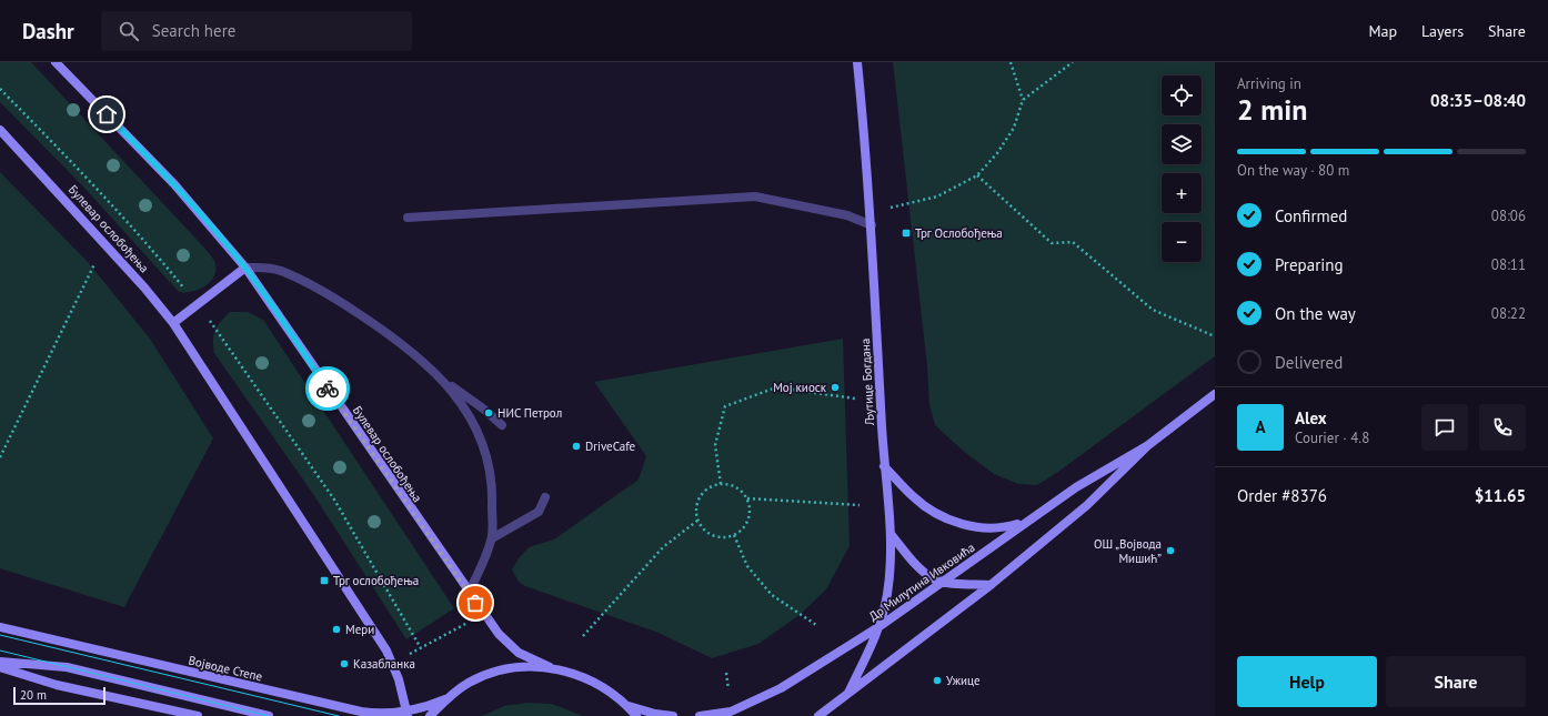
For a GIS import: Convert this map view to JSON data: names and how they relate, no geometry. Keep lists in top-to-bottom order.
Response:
{
  "streets": {
    "main road": [
      "Булевар ослобођења",
      "Љутице Богдана",
      "Др Милутина Ивковића",
      "Војводе Степе"
    ]
  },
  "crossings": [
    ["Булевар ослобођења", "Војводе Степе"],
    ["Љутице Богдана", "Др Милутина Ивковића"]
  ],
  "places": {
    "transit": ["Трг Ослобођења", "Трг ослобођења"],
    "other": [
      "Мој киоск",
      "НИС Петрол",
      "DriveCafe",
      "ОШ „Војвода Мишић”",
      "Мери",
      "Казабланка",
      "Ужице"
    ]
  },
  "scale_bar": "20 m",
  "page": {
    "header": "Dashr",
    "search": "Search here",
    "nav": ["Map", "Layers", "Share"],
    "heading": ["2 min", "Arriving in", "08:35–08:40"],
    "panel": [
      "Alex",
      "Courier · 4.8",
      "Order #8376",
      "$11.65"
    ],
    "map_buttons": ["+", "−"],
    "bar": "On the way · 80 m",
    "list": [
      ["Confirmed", "08:06"],
      ["Preparing", "08:11"],
      ["On the way", "08:22"],
      "Delivered"
    ],
    "round": "A",
    "buttons": ["Help", "Share"],
    "scale": "20 m"
  }
}
